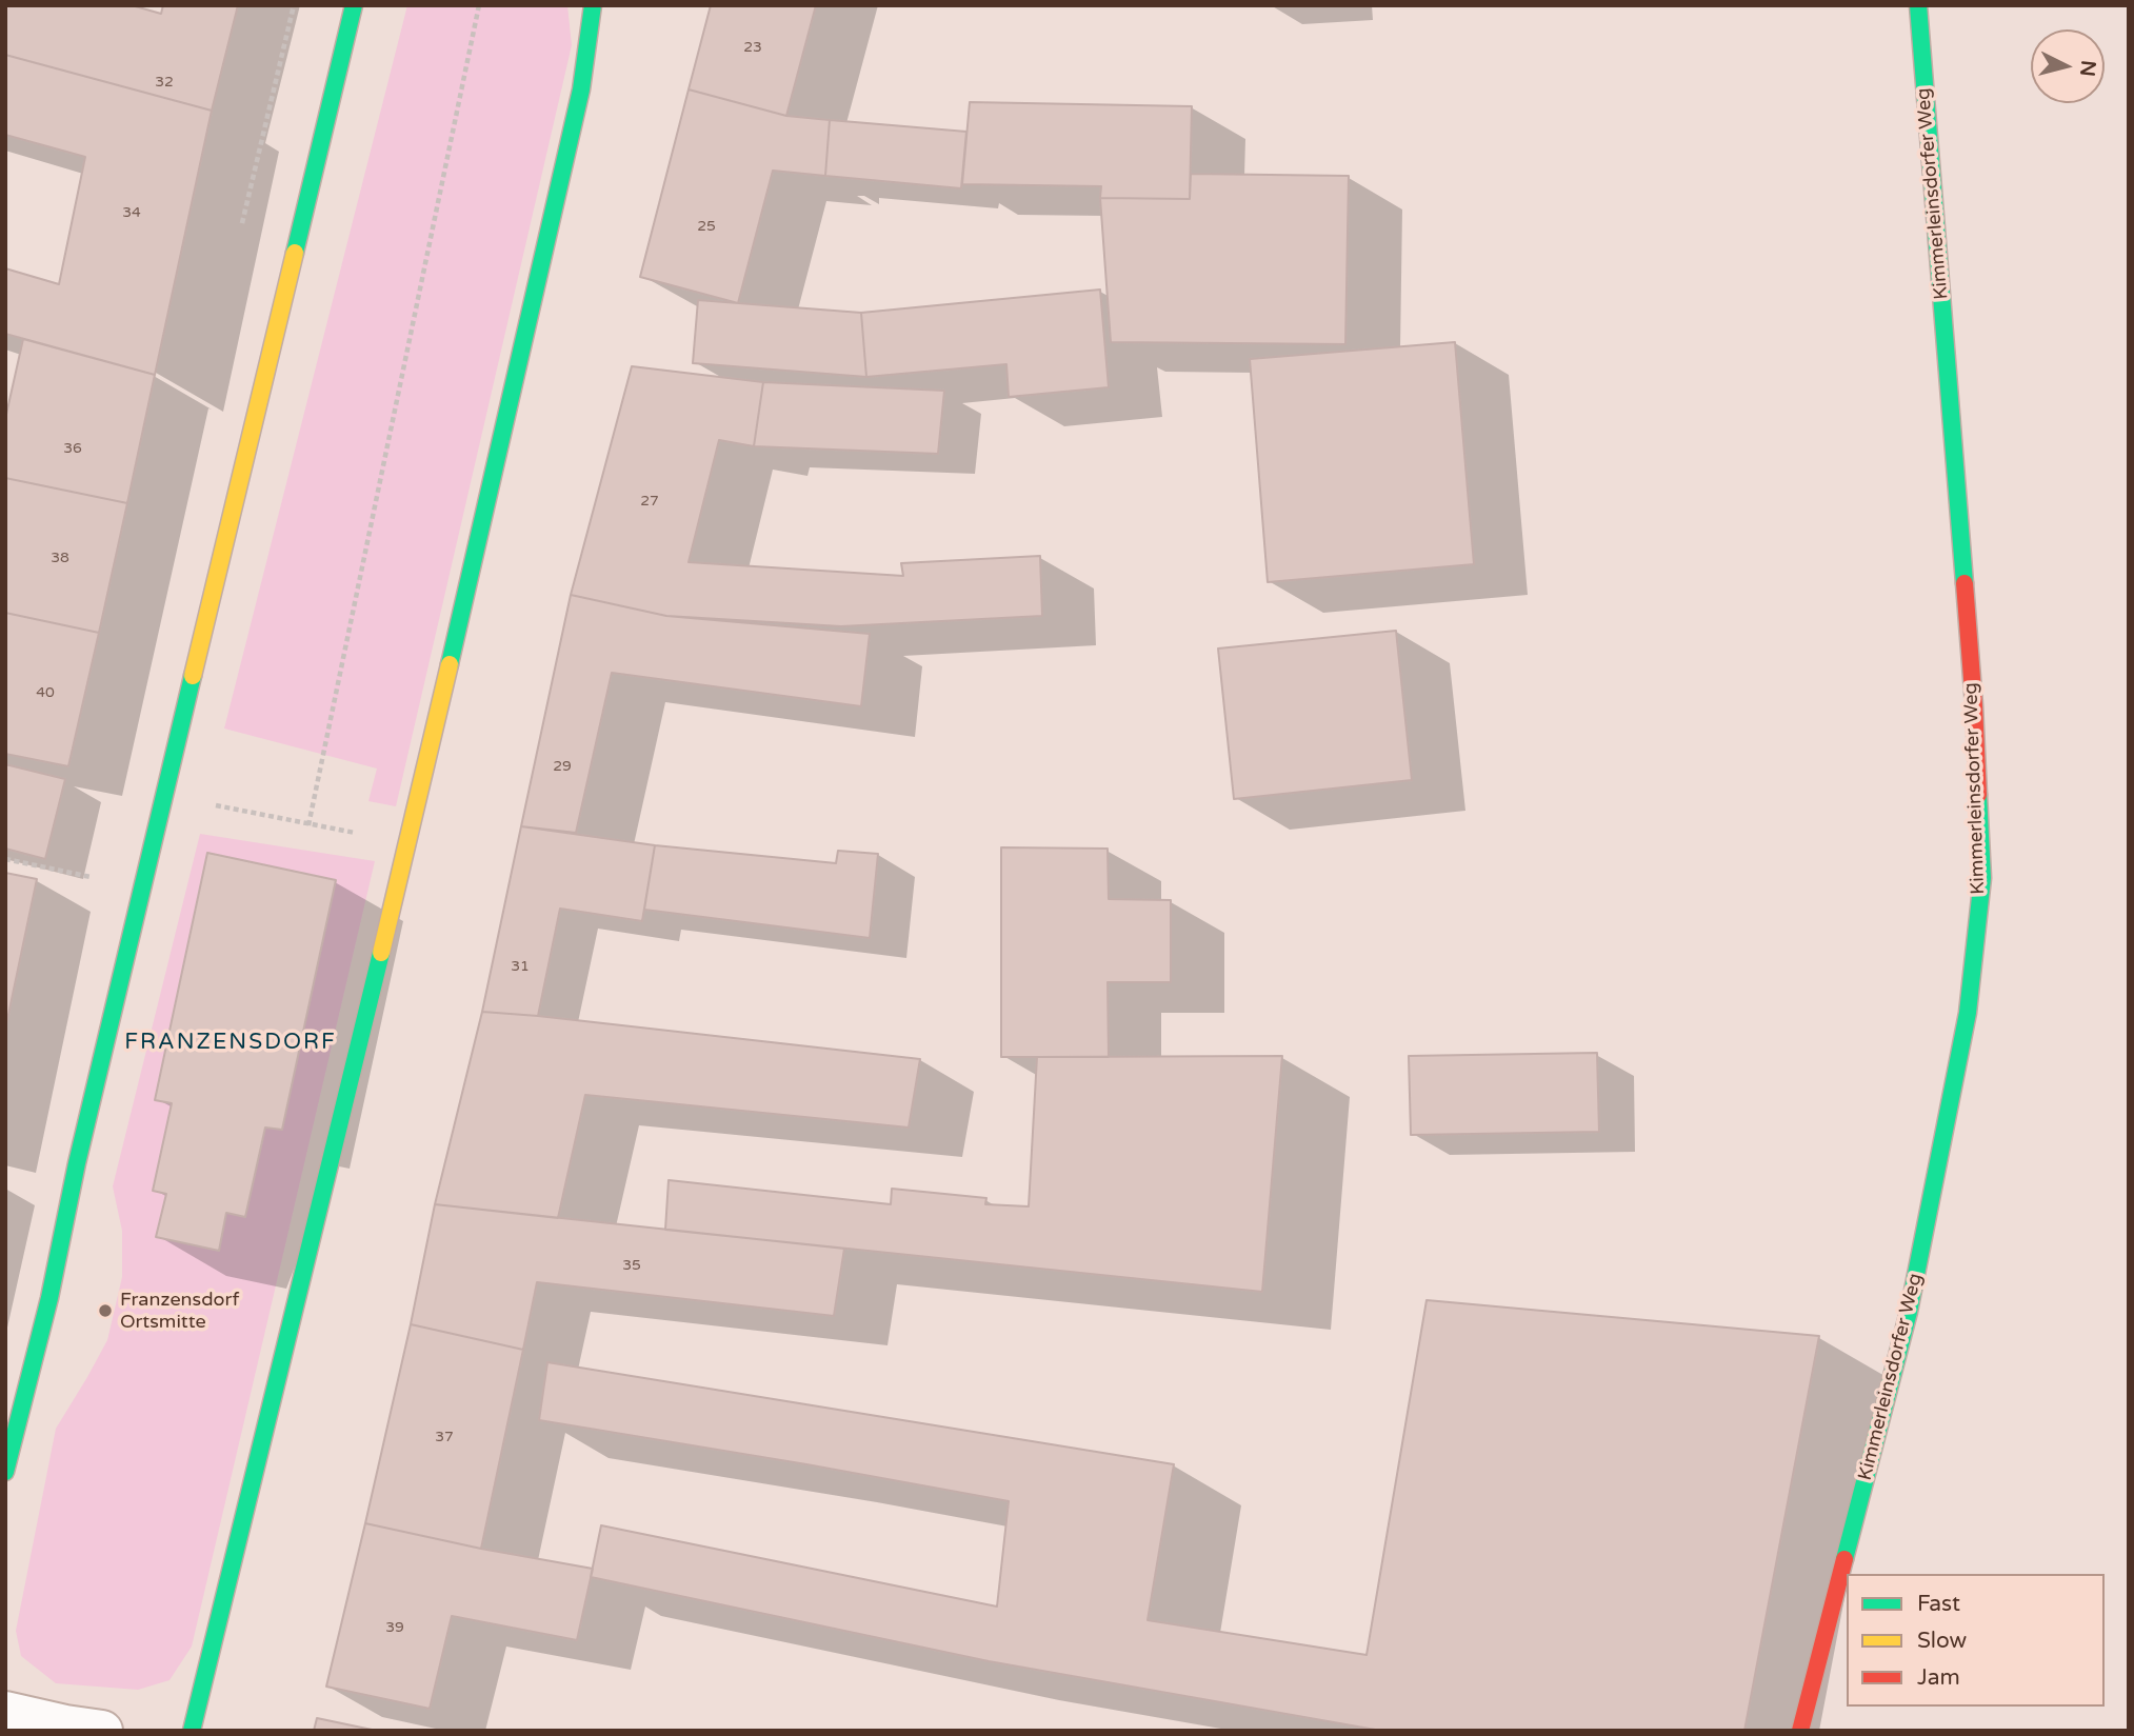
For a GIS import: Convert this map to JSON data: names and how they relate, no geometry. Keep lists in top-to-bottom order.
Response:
{
  "streets": {
    "street": ["Kimmerleinsdorfer Weg"]
  },
  "districts": ["FRANZENSDORF"],
  "places": ["Franzensdorf Ortsmitte"],
  "house_numbers": [
    "23",
    "32",
    "34",
    "25",
    "36",
    "27",
    "38",
    "40",
    "29",
    "31",
    "35",
    "37",
    "39"
  ],
  "legend": ["Fast", "Slow", "Jam"],
  "north": "right"
}
